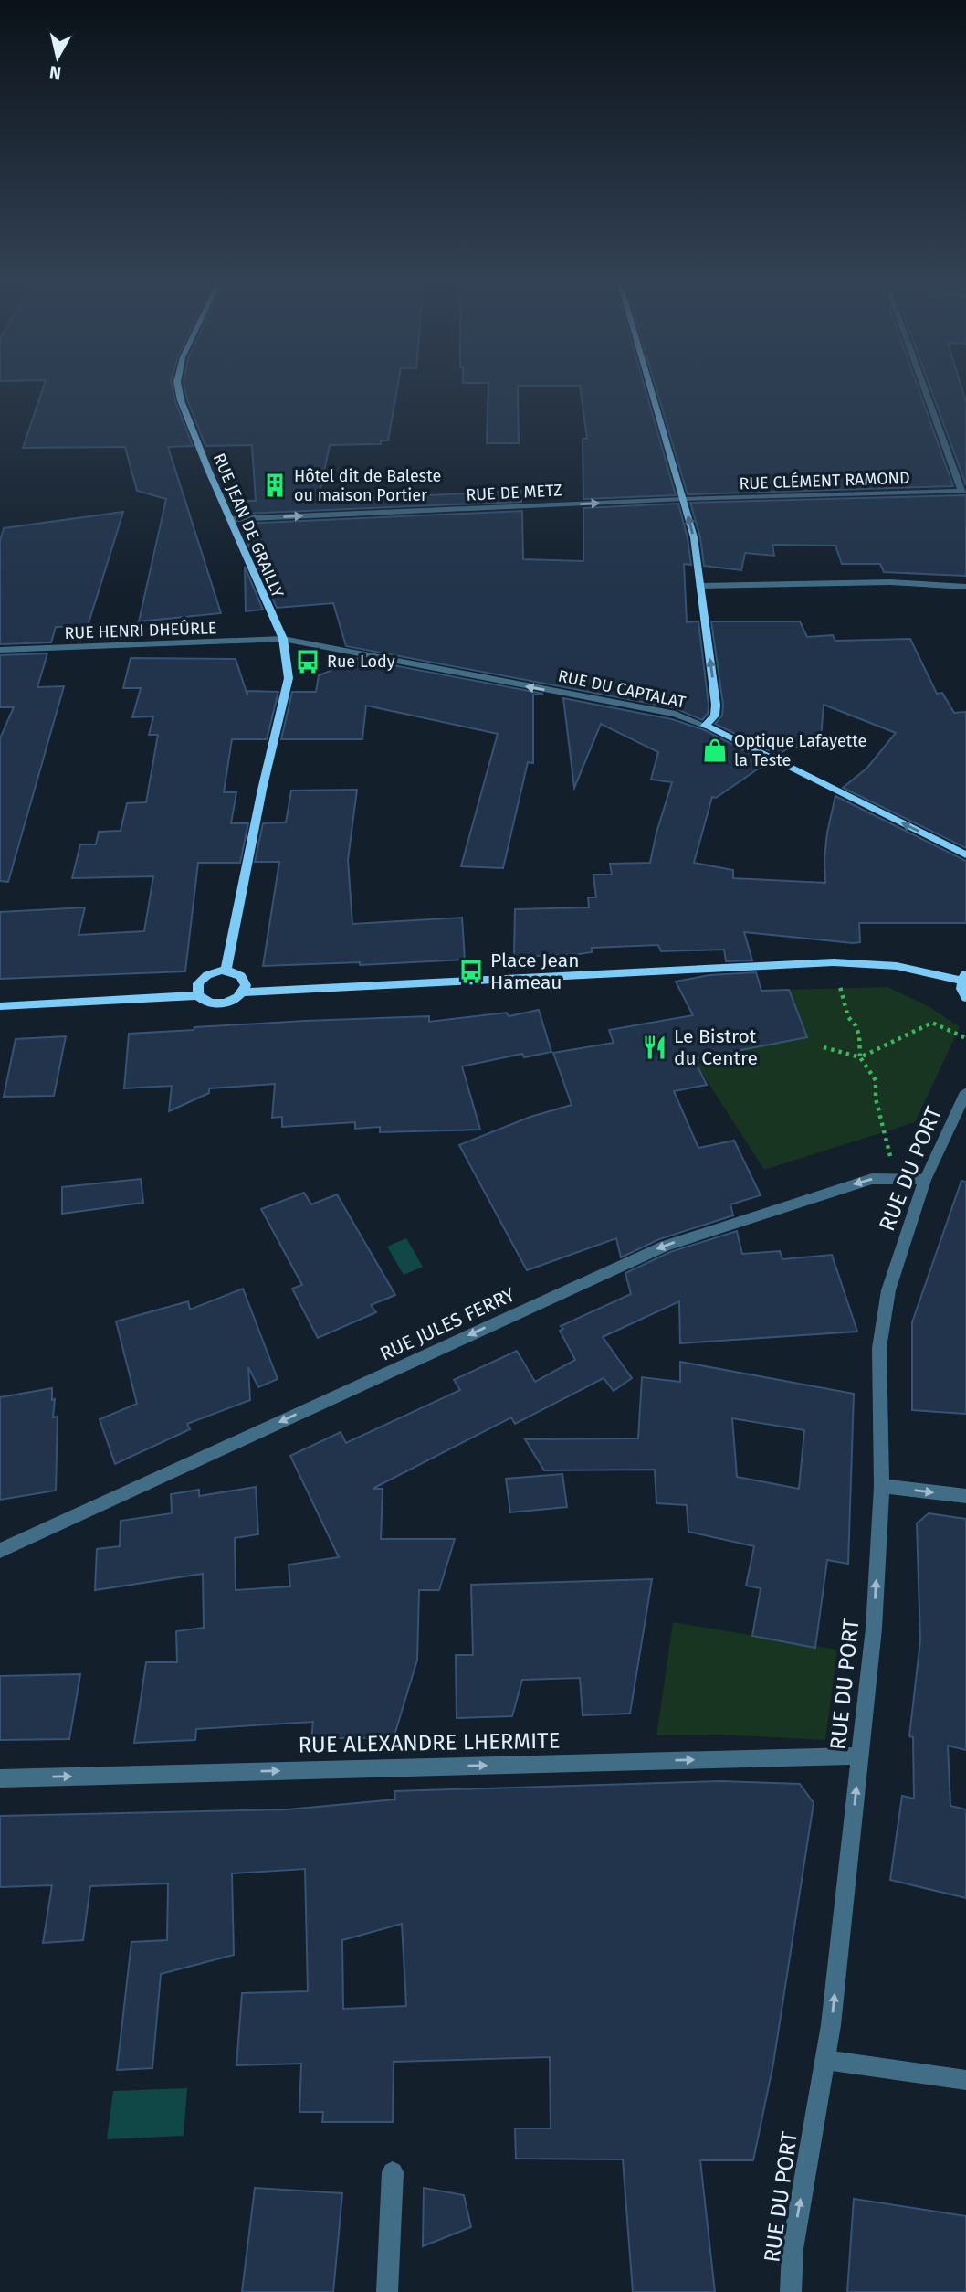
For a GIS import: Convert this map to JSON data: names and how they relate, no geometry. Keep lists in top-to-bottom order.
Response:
{
  "streets": {
    "street": [
      "RUE CLÉMENT RAMOND",
      "RUE DE METZ",
      "RUE JEAN DE GRAILLY",
      "RUE HENRI DHEÛRLE",
      "RUE DU CAPTALAT",
      "RUE DU PORT",
      "RUE JULES FERRY",
      "RUE ALEXANDRE LHERMITE"
    ]
  },
  "crossings": [
    ["RUE CLÉMENT RAMOND", "RUE DE METZ"],
    ["RUE DE METZ", "RUE JEAN DE GRAILLY"],
    ["RUE JEAN DE GRAILLY", "RUE HENRI DHEÛRLE"],
    ["RUE JEAN DE GRAILLY", "RUE DU CAPTALAT"],
    ["RUE HENRI DHEÛRLE", "RUE DU CAPTALAT"],
    ["RUE DU PORT", "RUE JULES FERRY"],
    ["RUE DU PORT", "RUE ALEXANDRE LHERMITE"]
  ],
  "one_way": [
    "RUE DE METZ",
    "RUE DU CAPTALAT",
    "RUE DU PORT",
    "RUE JULES FERRY",
    "RUE ALEXANDRE LHERMITE"
  ],
  "places": {
    "building": ["Hôtel dit de Baleste ou maison Portier"],
    "bus stop": ["Rue Lody", "Place Jean Hameau"],
    "shop": ["Optique Lafayette la Teste"],
    "restaurant": ["Le Bistrot du Centre"]
  },
  "north": "bottom"
}
